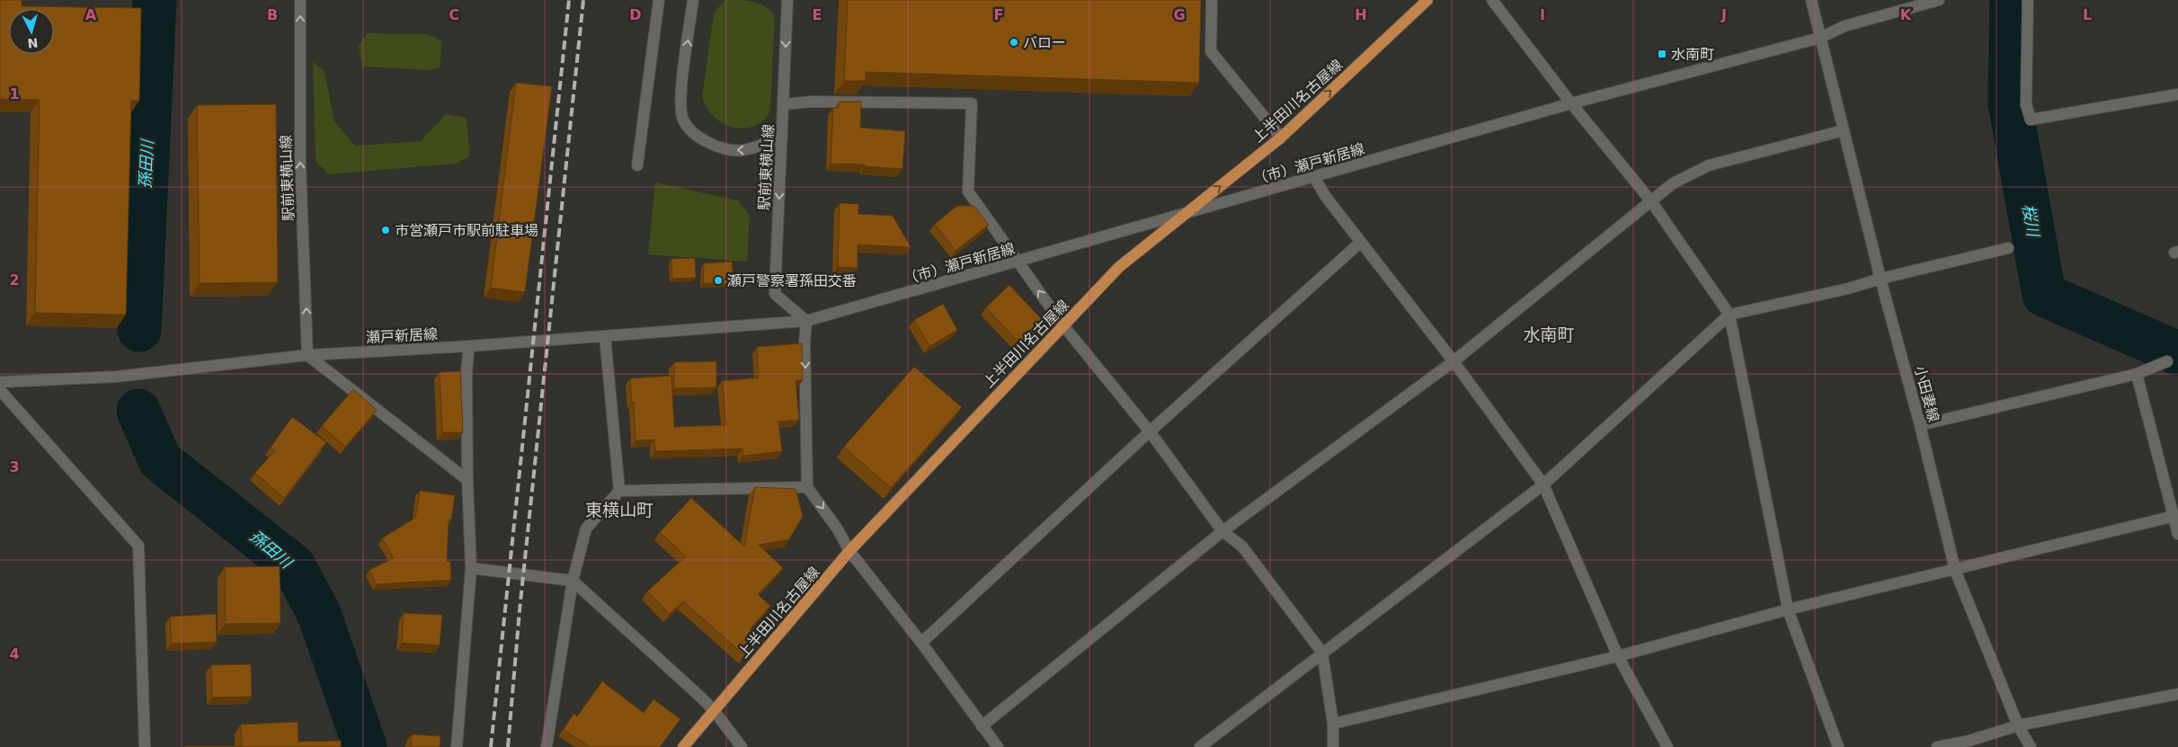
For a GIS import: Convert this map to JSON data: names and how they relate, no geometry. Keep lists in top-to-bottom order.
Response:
{
  "streets": {
    "main road": ["上半田川名古屋線"],
    "street": [
      "（市）瀬戸新居線",
      "駅前東横山線",
      "瀬戸新居線",
      "小田妻線"
    ]
  },
  "crossings": [
    ["上半田川名古屋線", "（市）瀬戸新居線"],
    ["（市）瀬戸新居線", "駅前東横山線"],
    ["（市）瀬戸新居線", "瀬戸新居線"],
    ["（市）瀬戸新居線", "小田妻線"],
    ["駅前東横山線", "瀬戸新居線"]
  ],
  "districts": ["水南町", "東横山町"],
  "water": ["孫田川", "桜川"],
  "places": {
    "other": ["バロー", "市営瀬戸市駅前駐車場", "瀬戸警察署孫田交番"],
    "transit": ["水南町"]
  },
  "north": "bottom",
  "grid": {
    "columns": [
      "A",
      "B",
      "C",
      "D",
      "E",
      "F",
      "G",
      "H",
      "I",
      "J",
      "K",
      "L"
    ],
    "rows": [
      "1",
      "2",
      "3",
      "4"
    ]
  }
}
